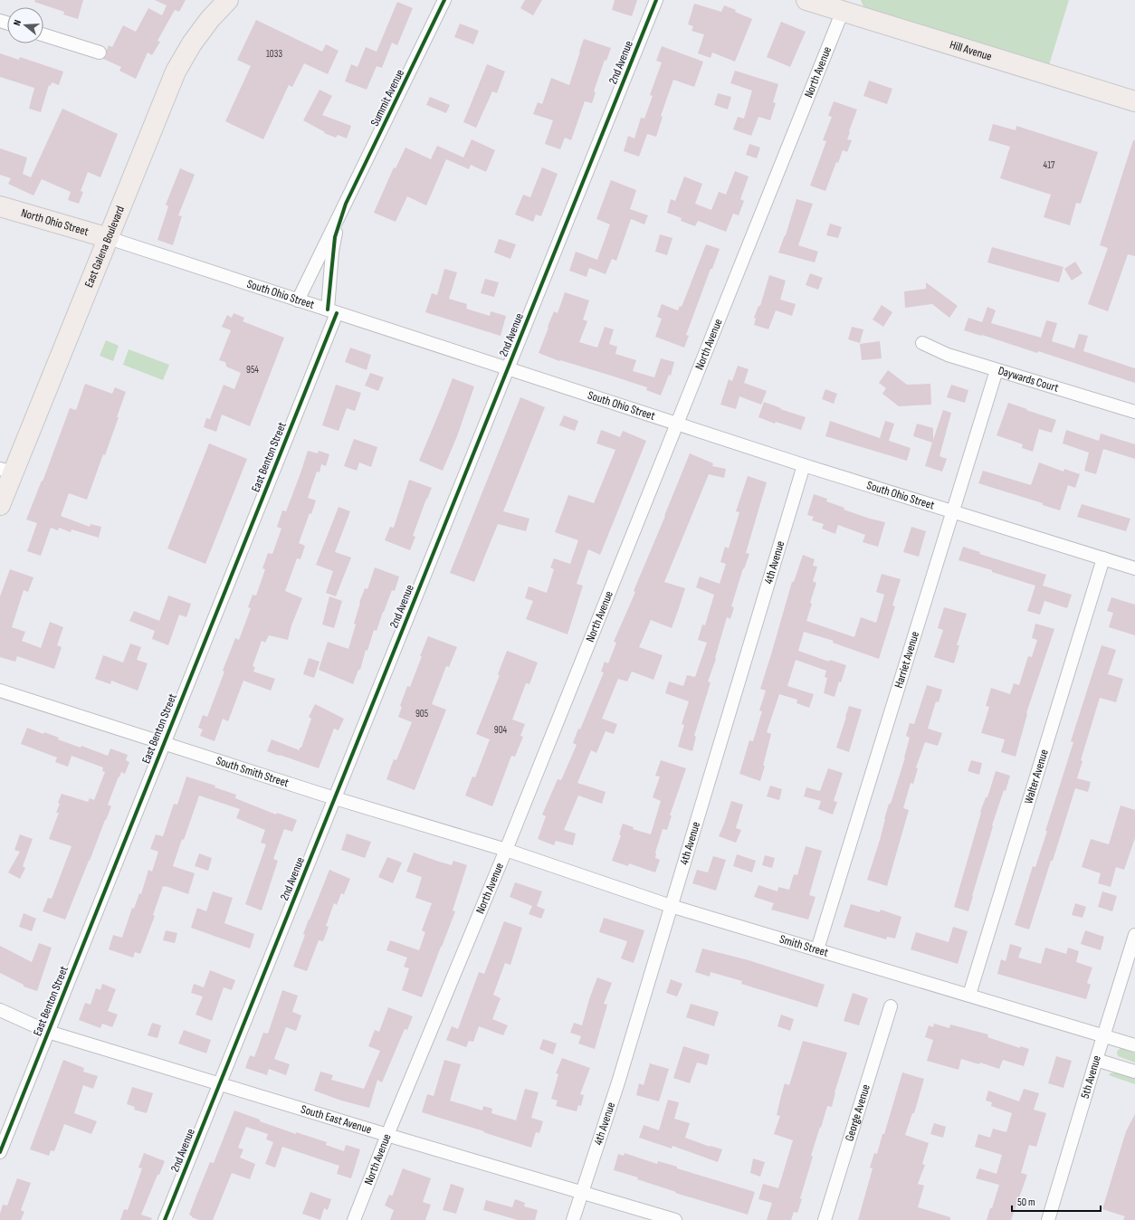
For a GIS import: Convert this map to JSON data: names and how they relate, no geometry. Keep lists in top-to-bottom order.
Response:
{
  "streets": {
    "main road": ["Hill Avenue", "North Ohio Street", "East Galena Boulevard"],
    "street": [
      "2nd Avenue",
      "North Avenue",
      "Summit Avenue",
      "South Ohio Street",
      "Daywards Court",
      "East Benton Street",
      "4th Avenue",
      "Harriet Avenue",
      "South Smith Street",
      "Walter Avenue",
      "Smith Street",
      "5th Avenue",
      "George Avenue",
      "South East Avenue"
    ]
  },
  "crossings": [
    ["Hill Avenue", "North Avenue"],
    ["2nd Avenue", "South Ohio Street"],
    ["2nd Avenue", "South Smith Street"],
    ["2nd Avenue", "South East Avenue"],
    ["North Avenue", "South Ohio Street"],
    ["North Avenue", "South Smith Street"],
    ["North Avenue", "Smith Street"],
    ["North Avenue", "South East Avenue"],
    ["Summit Avenue", "South Ohio Street"],
    ["Summit Avenue", "East Benton Street"],
    ["North Ohio Street", "East Galena Boulevard"],
    ["North Ohio Street", "South Ohio Street"],
    ["East Galena Boulevard", "South Ohio Street"],
    ["South Ohio Street", "East Benton Street"],
    ["South Ohio Street", "4th Avenue"],
    ["South Ohio Street", "Harriet Avenue"],
    ["South Ohio Street", "Walter Avenue"],
    ["Daywards Court", "Harriet Avenue"],
    ["East Benton Street", "South Smith Street"],
    ["East Benton Street", "South East Avenue"],
    ["4th Avenue", "Smith Street"],
    ["4th Avenue", "South East Avenue"],
    ["Harriet Avenue", "Smith Street"],
    ["South Smith Street", "Smith Street"],
    ["Walter Avenue", "Smith Street"],
    ["Smith Street", "5th Avenue"]
  ],
  "house_numbers": [
    "1033",
    "417",
    "954",
    "905",
    "904"
  ],
  "scale_bar": "50 m",
  "north": "left"
}
